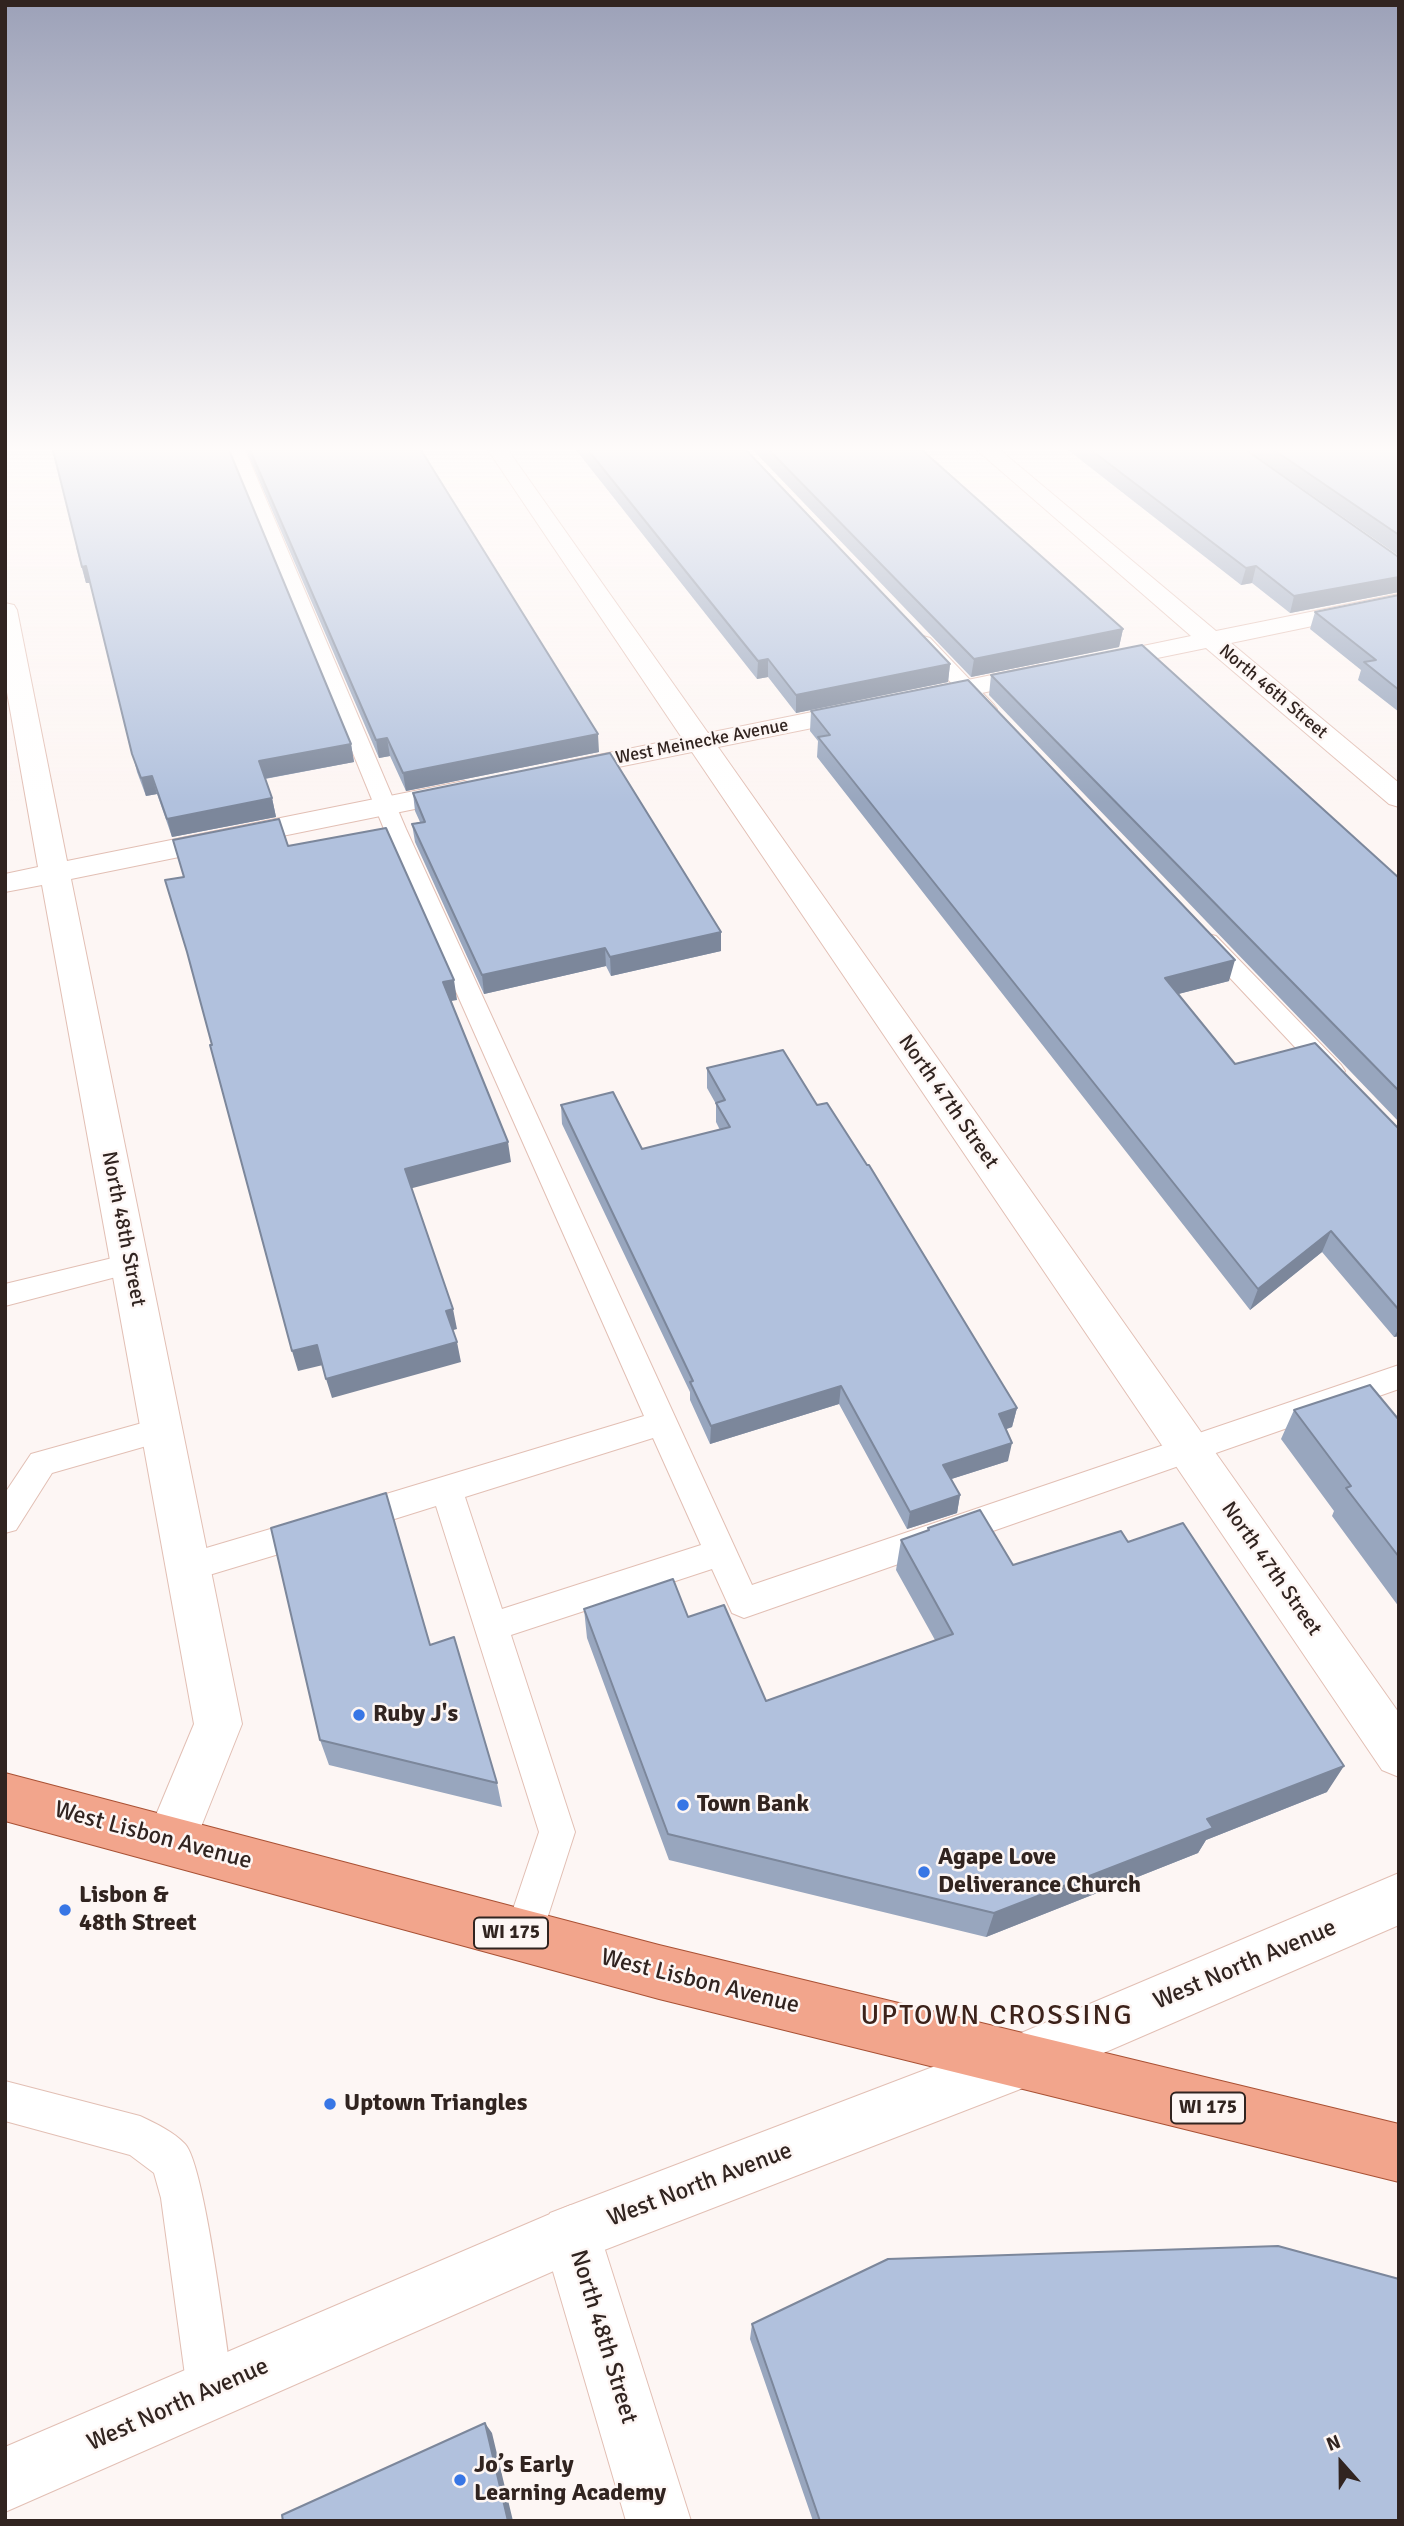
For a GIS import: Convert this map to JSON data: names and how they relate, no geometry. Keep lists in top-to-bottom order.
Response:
{
  "streets": {
    "main road": ["West Lisbon Avenue", "WI 175"],
    "street": [
      "North 46th Street",
      "West Meinecke Avenue",
      "North 47th Street",
      "North 48th Street",
      "West North Avenue"
    ]
  },
  "crossings": [
    ["North 46th Street", "West Meinecke Avenue"],
    ["West Meinecke Avenue", "North 47th Street"],
    ["North 48th Street", "West Lisbon Avenue"],
    ["North 48th Street", "West North Avenue"],
    ["West Lisbon Avenue", "West North Avenue"]
  ],
  "districts": ["UPTOWN CROSSING"],
  "places": [
    "Ruby J's",
    "Town Bank",
    "Agape Love Deliverance Church",
    "Lisbon & 48th Street",
    "Uptown Triangles",
    "Jo’s Early Learning Academy"
  ],
  "north": "top"
}
